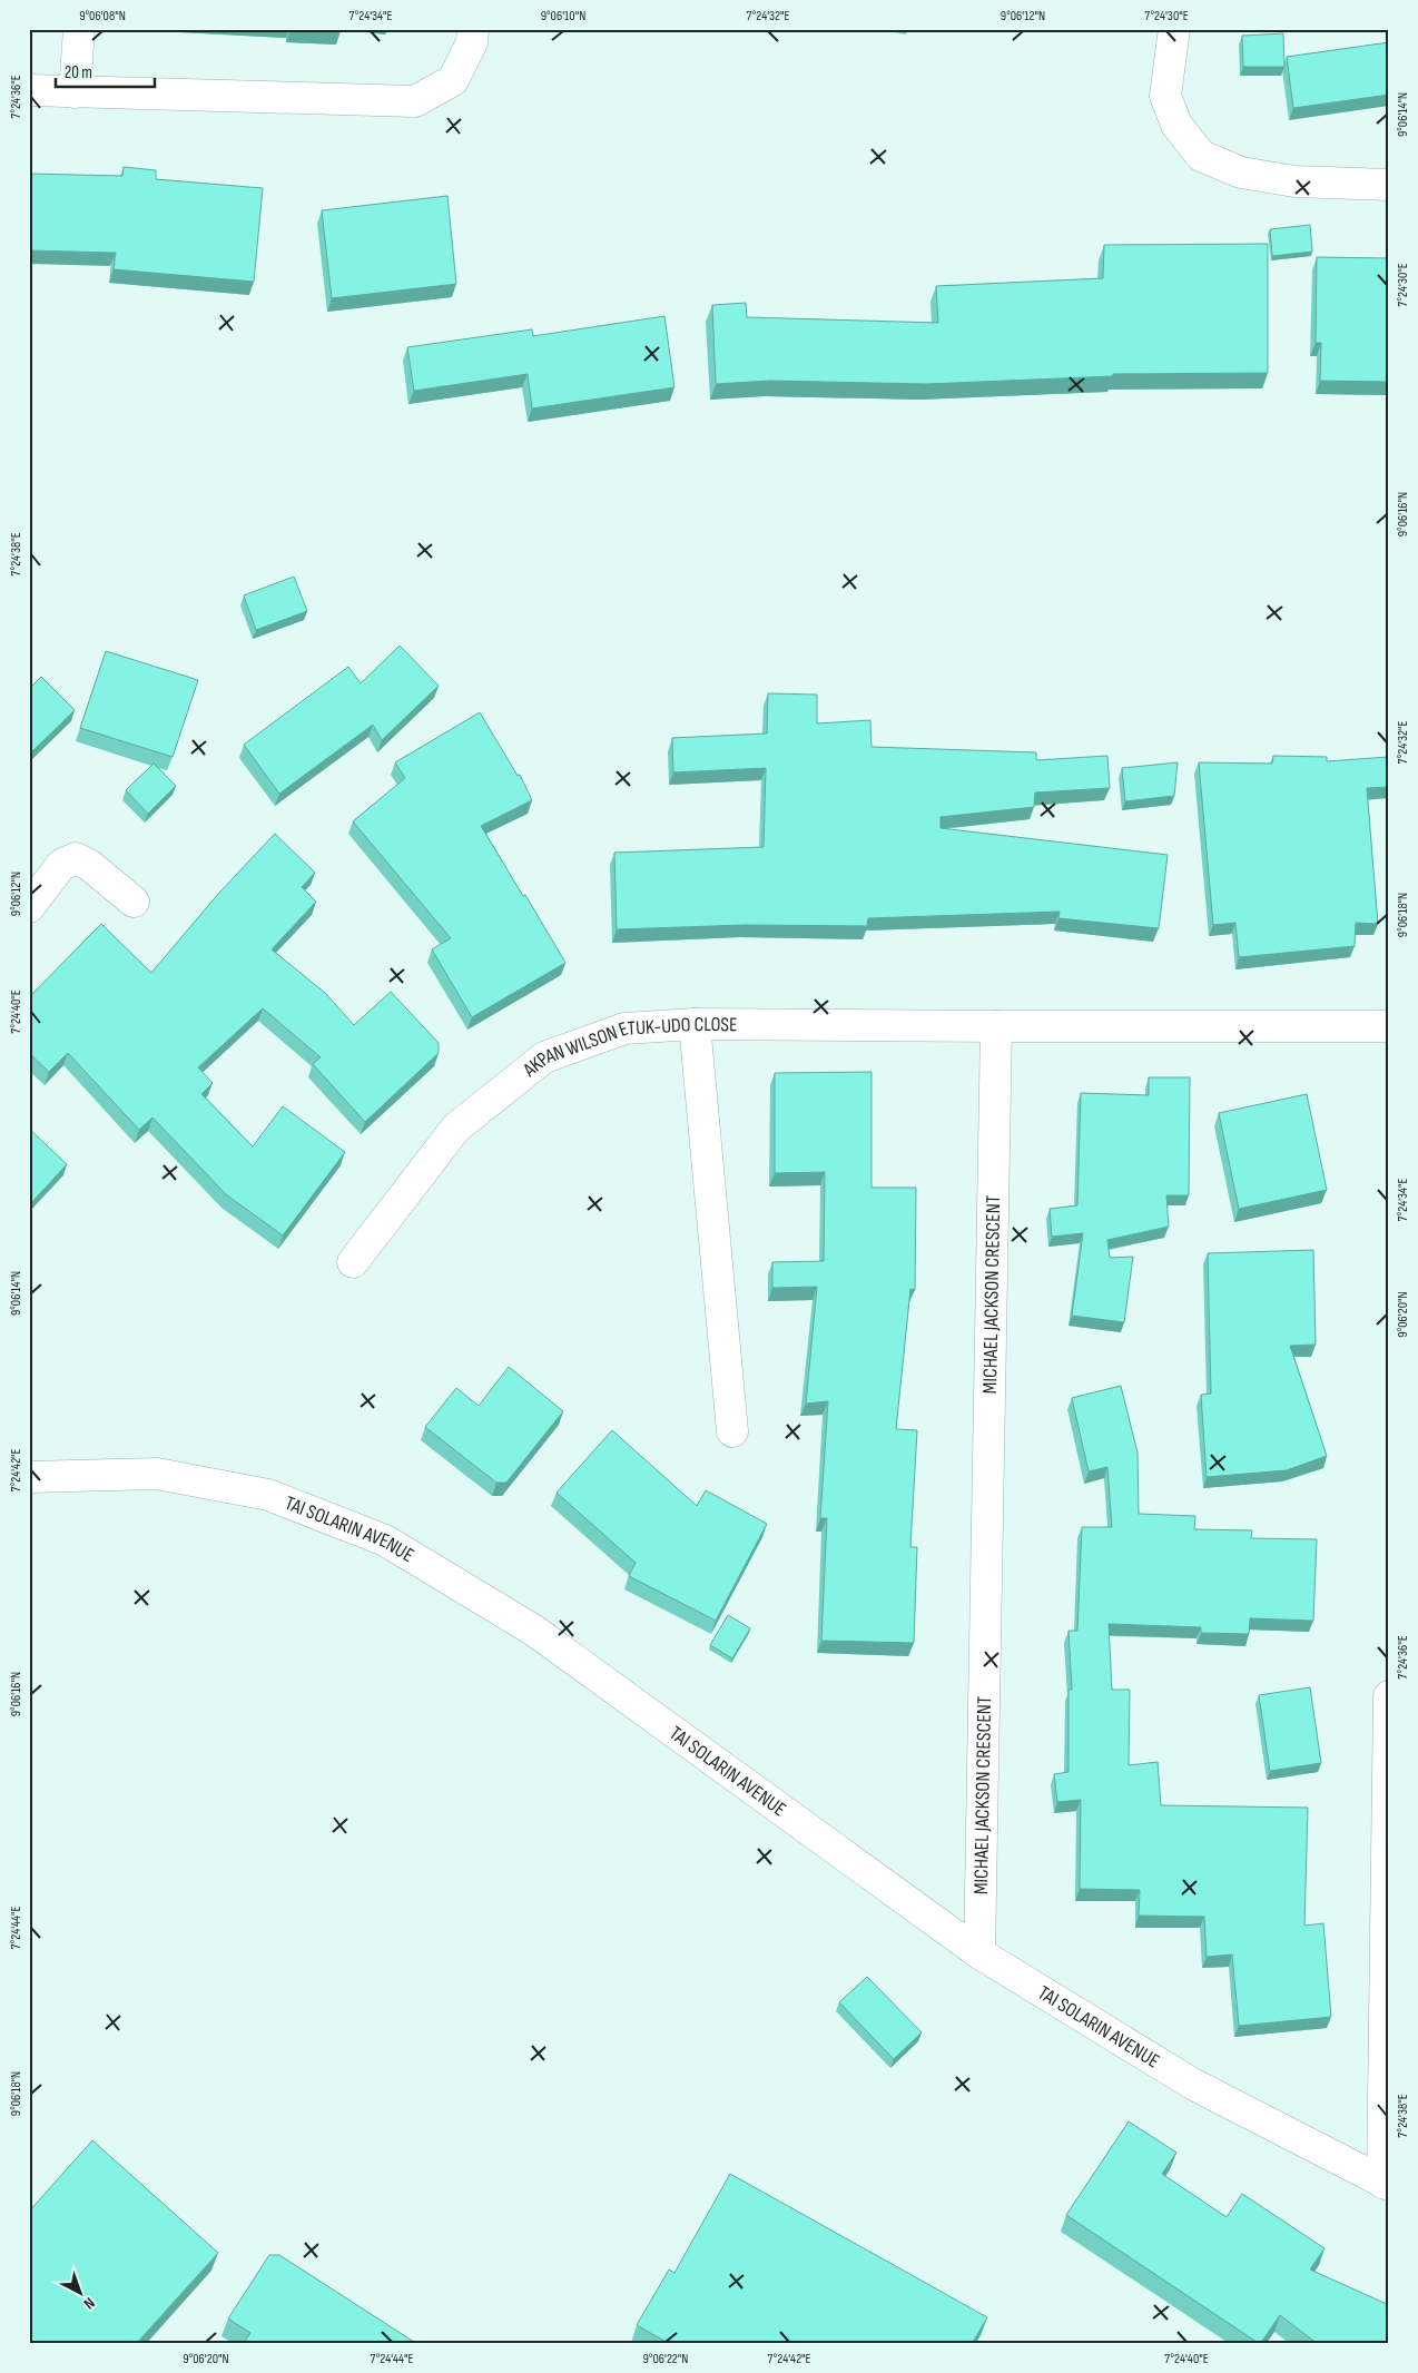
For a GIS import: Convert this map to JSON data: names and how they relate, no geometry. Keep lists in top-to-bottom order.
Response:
{
  "streets": {
    "street": ["AKPAN WILSON ETUK-UDO CLOSE", "MICHAEL JACKSON CRESCENT", "TAI SOLARIN AVENUE"]
  },
  "crossings": [
    ["AKPAN WILSON ETUK-UDO CLOSE", "MICHAEL JACKSON CRESCENT"],
    ["MICHAEL JACKSON CRESCENT", "TAI SOLARIN AVENUE"]
  ],
  "scale_bar": "20 m",
  "north": "bottom right",
  "coordinates": [
    "9°06'08\"N",
    "7°24'34\"E",
    "9°06'10\"N",
    "7°24'32\"E",
    "9°06'12\"N",
    "7°24'30\"E",
    "7°24'36\"E",
    "9°06'14\"N",
    "9°06'16\"N",
    "7°24'38\"E",
    "9°06'18\"N",
    "7°24'40\"E",
    "9°06'20\"N",
    "7°24'42\"E",
    "7°24'44\"E",
    "9°06'22\"N"
  ]
}
